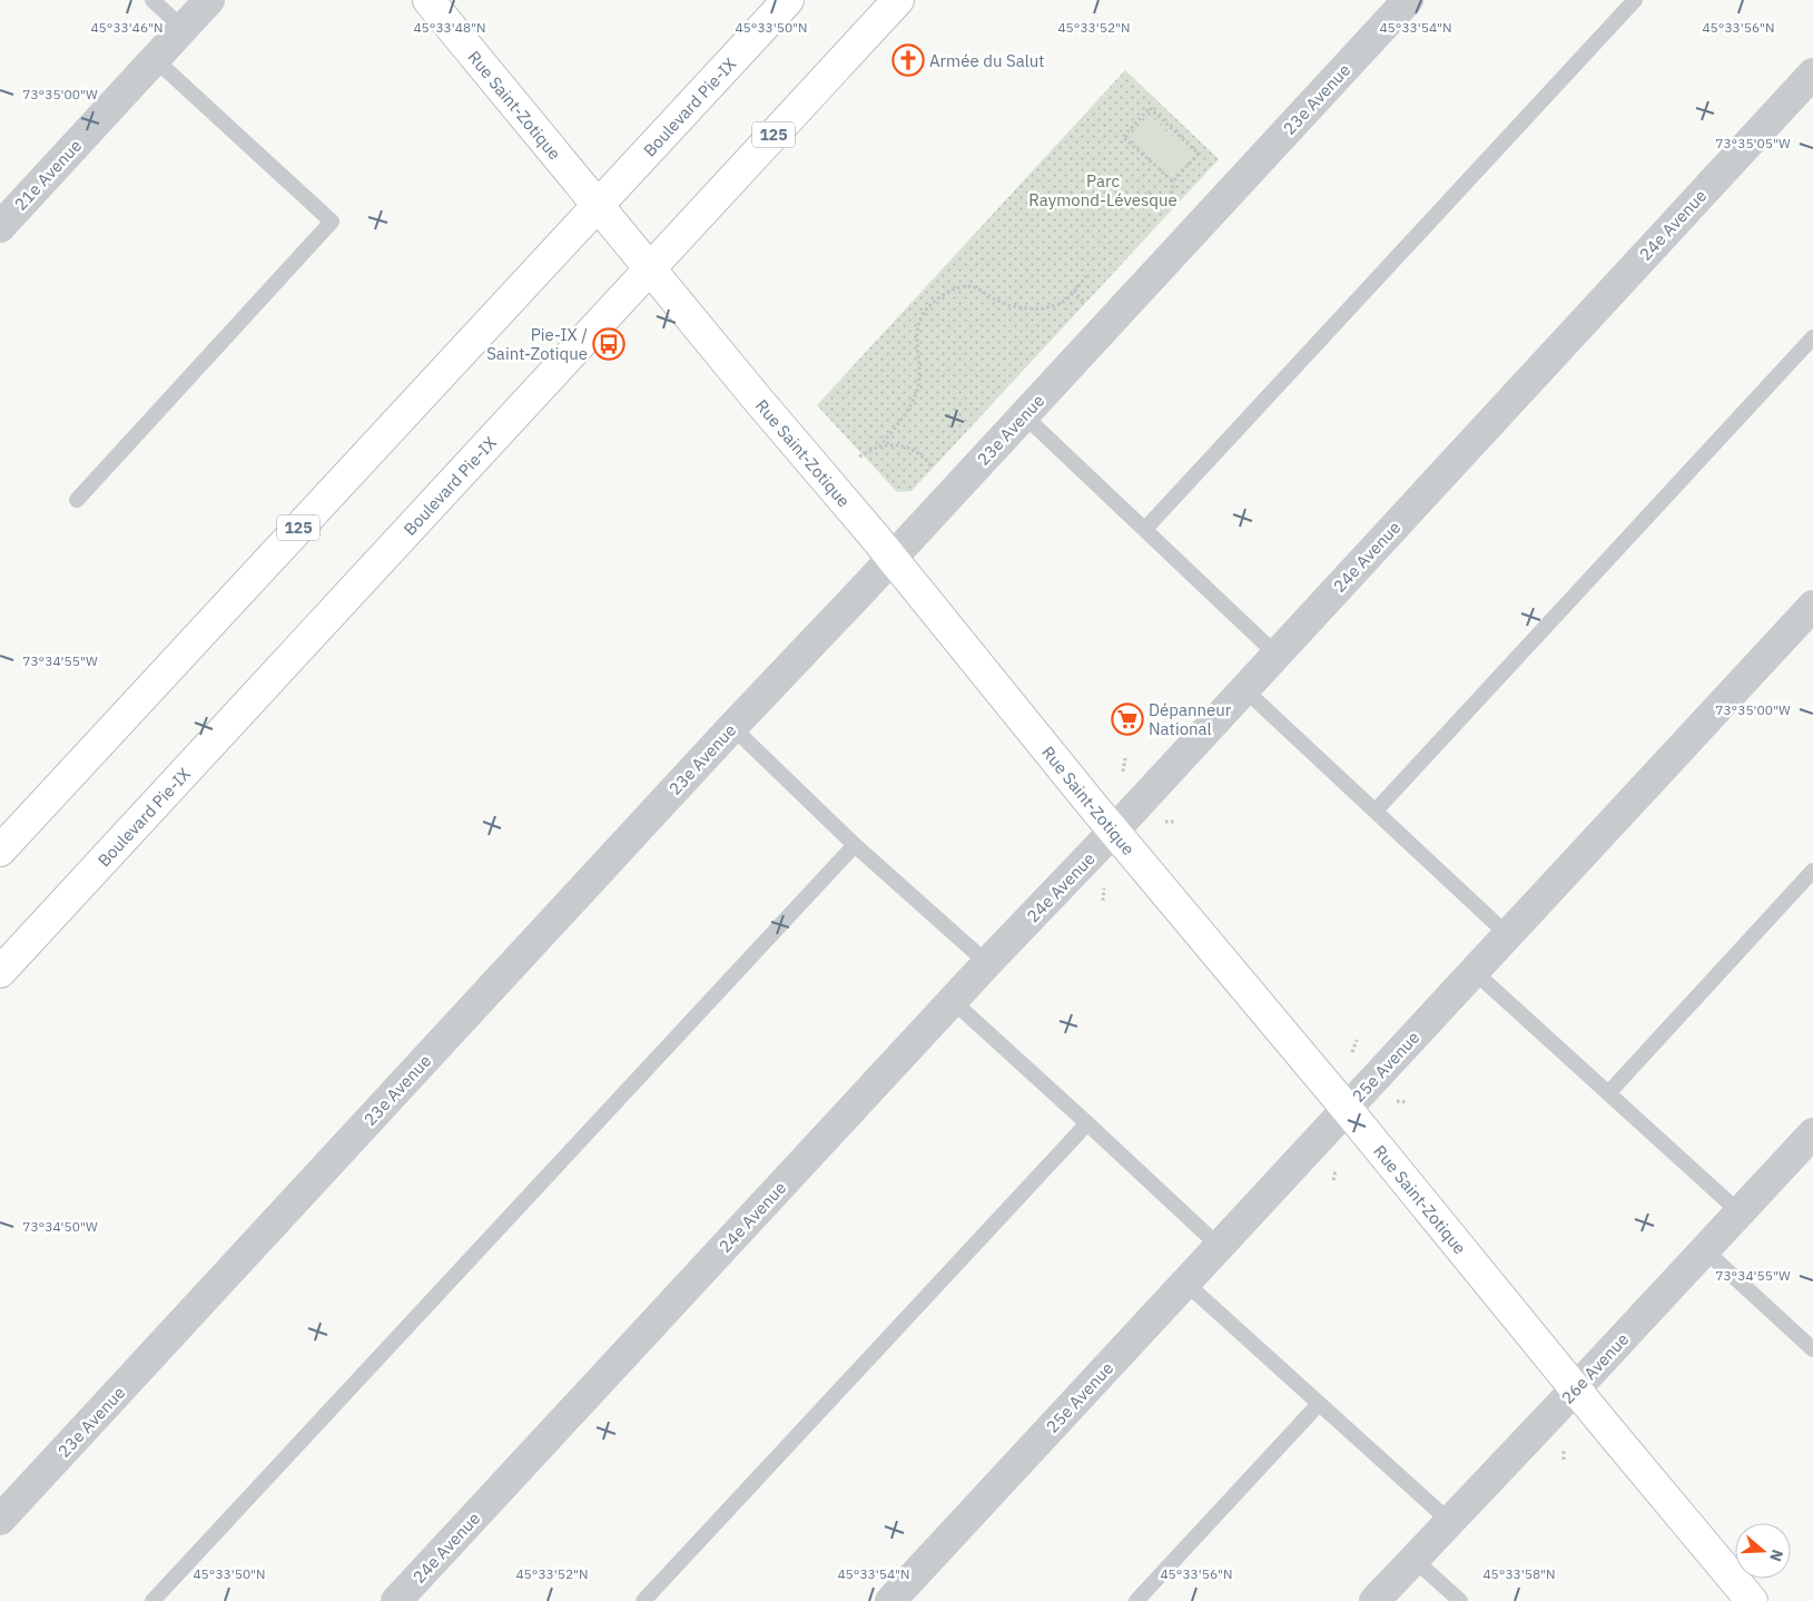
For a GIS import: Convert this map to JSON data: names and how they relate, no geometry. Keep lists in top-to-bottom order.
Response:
{
  "streets": {
    "main road": ["Rue Saint-Zotique", "Boulevard Pie-IX", "125"],
    "street": [
      "23e Avenue",
      "21e Avenue",
      "24e Avenue",
      "25e Avenue",
      "26e Avenue"
    ]
  },
  "crossings": [
    ["23e Avenue", "Rue Saint-Zotique"],
    ["Rue Saint-Zotique", "Boulevard Pie-IX"],
    ["Rue Saint-Zotique", "24e Avenue"],
    ["Rue Saint-Zotique", "25e Avenue"],
    ["Rue Saint-Zotique", "26e Avenue"]
  ],
  "parks": ["Parc Raymond-Lévesque"],
  "places": {
    "church": ["Armée du Salut"],
    "bus stop": ["Pie-IX / Saint-Zotique"],
    "supermarket": ["Dépanneur National"]
  },
  "north": "right",
  "coordinates": [
    "45°33'46\"N",
    "45°33'48\"N",
    "45°33'50\"N",
    "45°33'52\"N",
    "45°33'54\"N",
    "45°33'56\"N",
    "73°35'00\"W",
    "73°35'05\"W",
    "73°34'55\"W",
    "73°34'50\"W",
    "45°33'58\"N"
  ]
}
